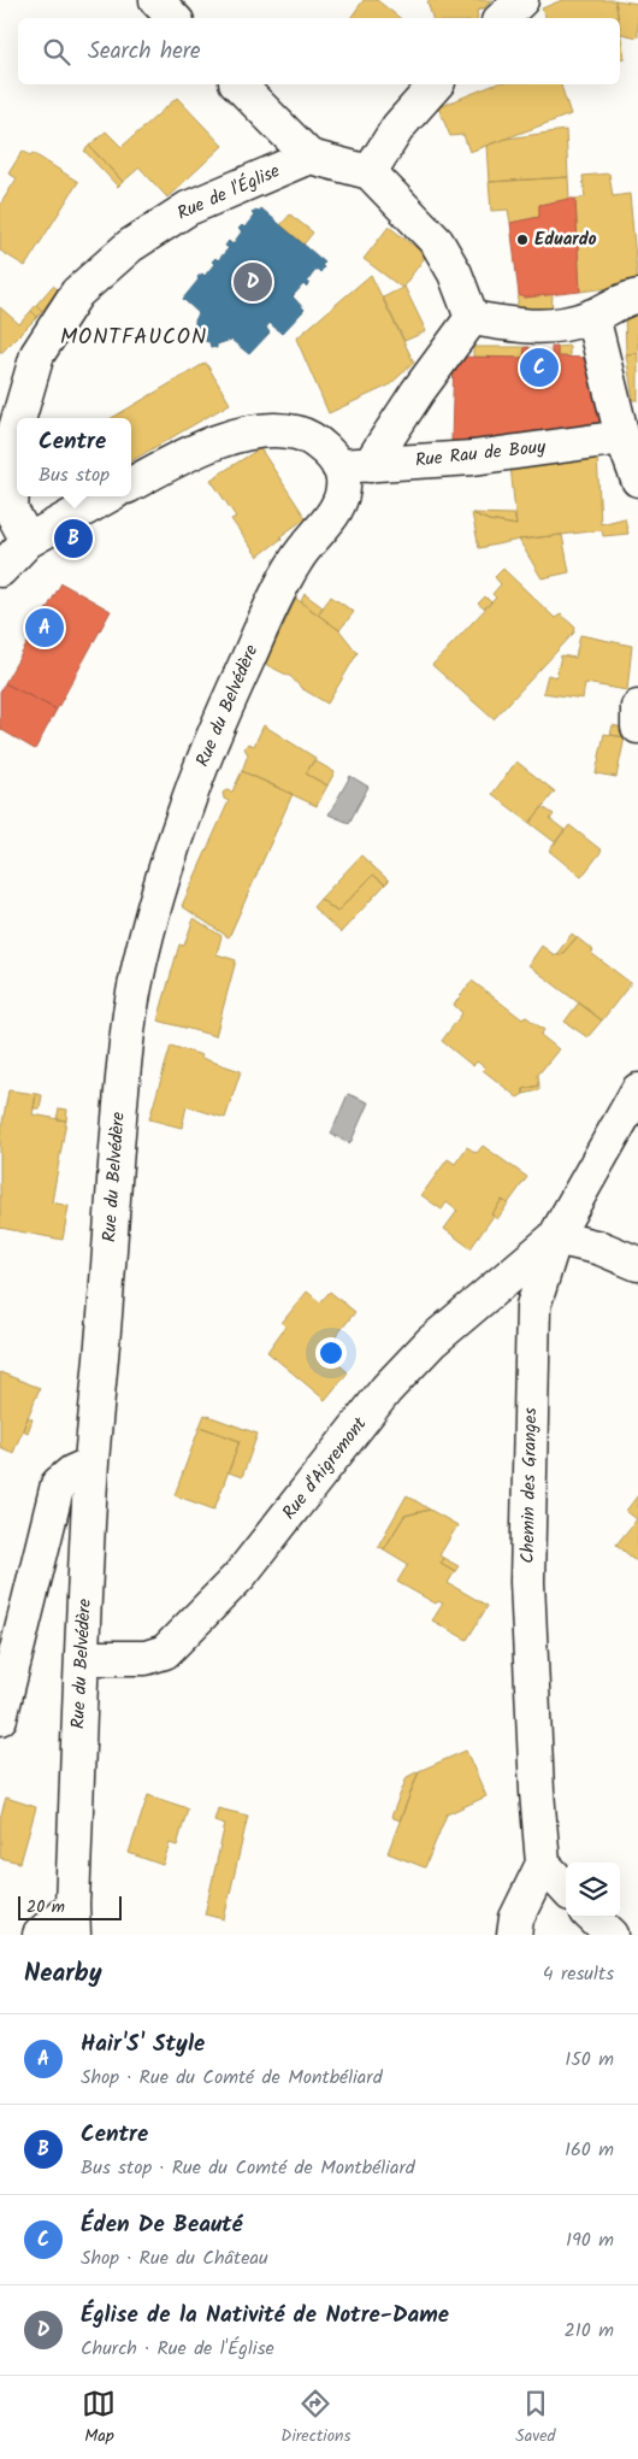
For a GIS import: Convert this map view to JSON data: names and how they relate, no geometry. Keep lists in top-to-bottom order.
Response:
{
  "streets": {
    "street": [
      "Rue de l'Église",
      "Rue Rau de Bouy",
      "Rue du Belvédère",
      "Rue d'Aigremont",
      "Chemin des Granges"
    ]
  },
  "crossings": [
    ["Rue Rau de Bouy", "Rue du Belvédère"],
    ["Rue du Belvédère", "Rue d'Aigremont"],
    ["Rue d'Aigremont", "Chemin des Granges"]
  ],
  "districts": ["MONTFAUCON"],
  "places": ["Eduardo"],
  "scale_bar": "20 m",
  "page": {
    "search": "Search here",
    "pins": [
      "D",
      "C",
      "B",
      "A"
    ],
    "popup": ["Centre", "Bus stop"],
    "scale": "20 m",
    "heading": ["Nearby", "4 results"],
    "list": [
      {
        "mark": "A",
        "name": "Hair'S' Style",
        "note": "Shop · Rue du Comté de Montbéliard",
        "value": "150 m"
      },
      {
        "mark": "B",
        "name": "Centre",
        "note": "Bus stop · Rue du Comté de Montbéliard",
        "value": "160 m"
      },
      {
        "mark": "C",
        "name": "Éden De Beauté",
        "note": "Shop · Rue du Château",
        "value": "190 m"
      },
      {
        "mark": "D",
        "name": "Église de la Nativité de Notre-Dame",
        "note": "Church · Rue de l'Église",
        "value": "210 m"
      }
    ],
    "nav": ["Map", "Directions", "Saved"]
  }
}
